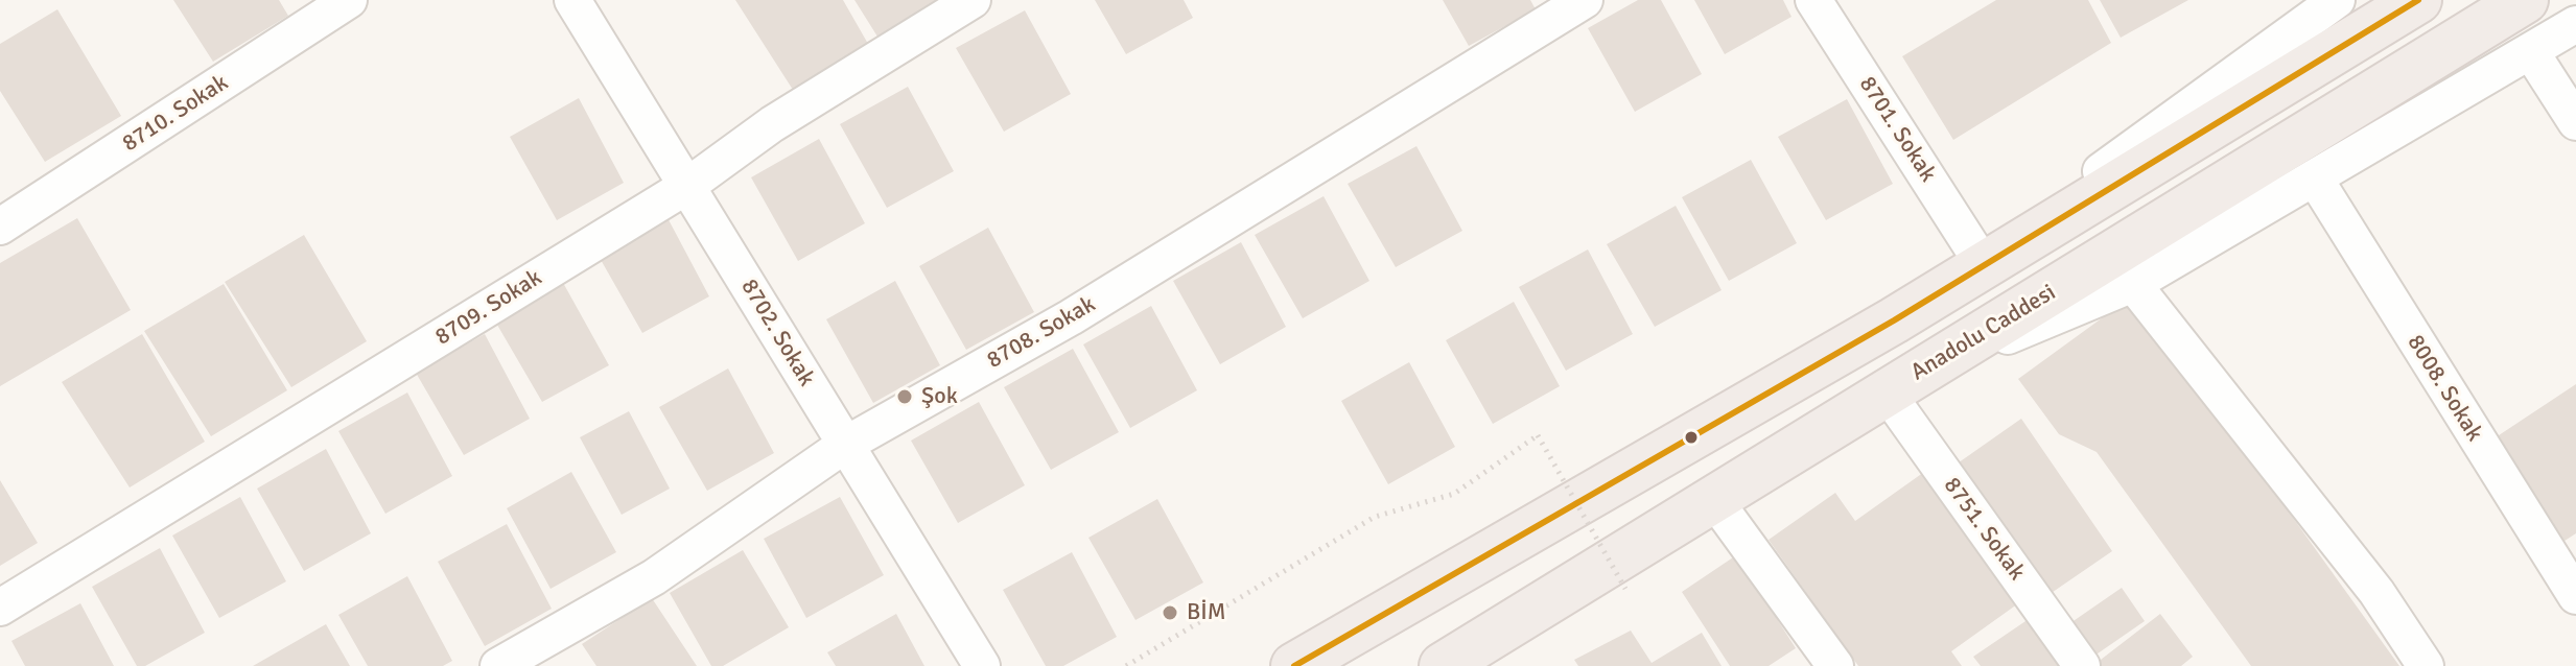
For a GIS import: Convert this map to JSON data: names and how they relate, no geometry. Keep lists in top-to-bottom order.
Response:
{
  "streets": {
    "highway": ["Anadolu Caddesi"],
    "street": [
      "8710. Sokak",
      "8701. Sokak",
      "8709. Sokak",
      "8702. Sokak",
      "8708. Sokak",
      "8008. Sokak",
      "8751. Sokak"
    ]
  },
  "crossings": [
    ["8709. Sokak", "8702. Sokak"],
    ["8702. Sokak", "8708. Sokak"],
    ["Anadolu Caddesi", "8751. Sokak"]
  ],
  "places": ["Şok", "BİM"]
}
